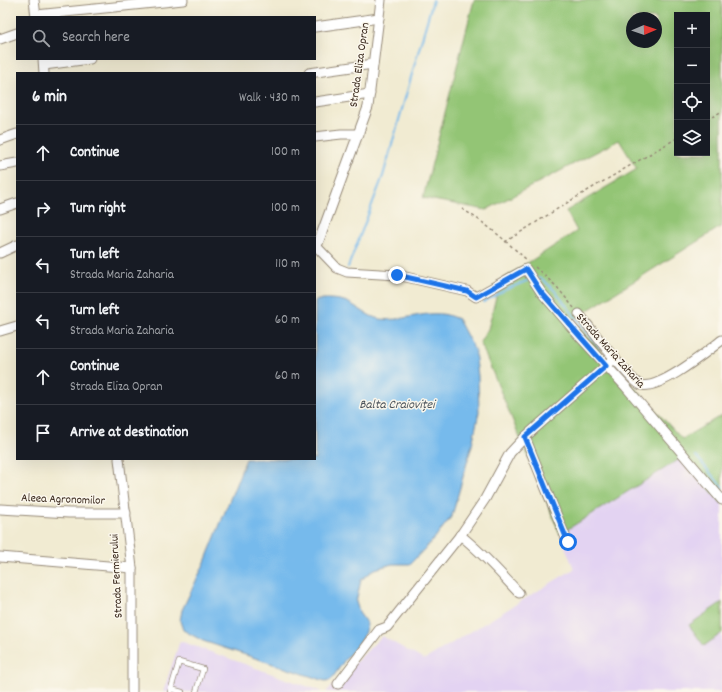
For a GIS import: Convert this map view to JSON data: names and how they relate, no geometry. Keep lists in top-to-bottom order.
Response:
{
  "streets": {
    "street": [
      "Strada Eliza Opran",
      "Strada Maria Zaharia",
      "Aleea Agronomilor",
      "Strada Fermierului"
    ]
  },
  "crossings": [
    ["Strada Eliza Opran", "Strada Maria Zaharia"],
    ["Aleea Agronomilor", "Strada Fermierului"]
  ],
  "water": ["Balta Craioviței"],
  "north": "right",
  "page": {
    "map_buttons": ["+", "−"],
    "search": "Search here",
    "heading": ["6 min", "Walk · 430 m"],
    "list": [
      ["Continue", "100 m"],
      ["Turn right", "100 m"],
      ["Turn left", "Strada Maria Zaharia", "110 m"],
      ["Turn left", "Strada Maria Zaharia", "60 m"],
      ["Continue", "Strada Eliza Opran", "60 m"],
      "Arrive at destination"
    ]
  }
}
